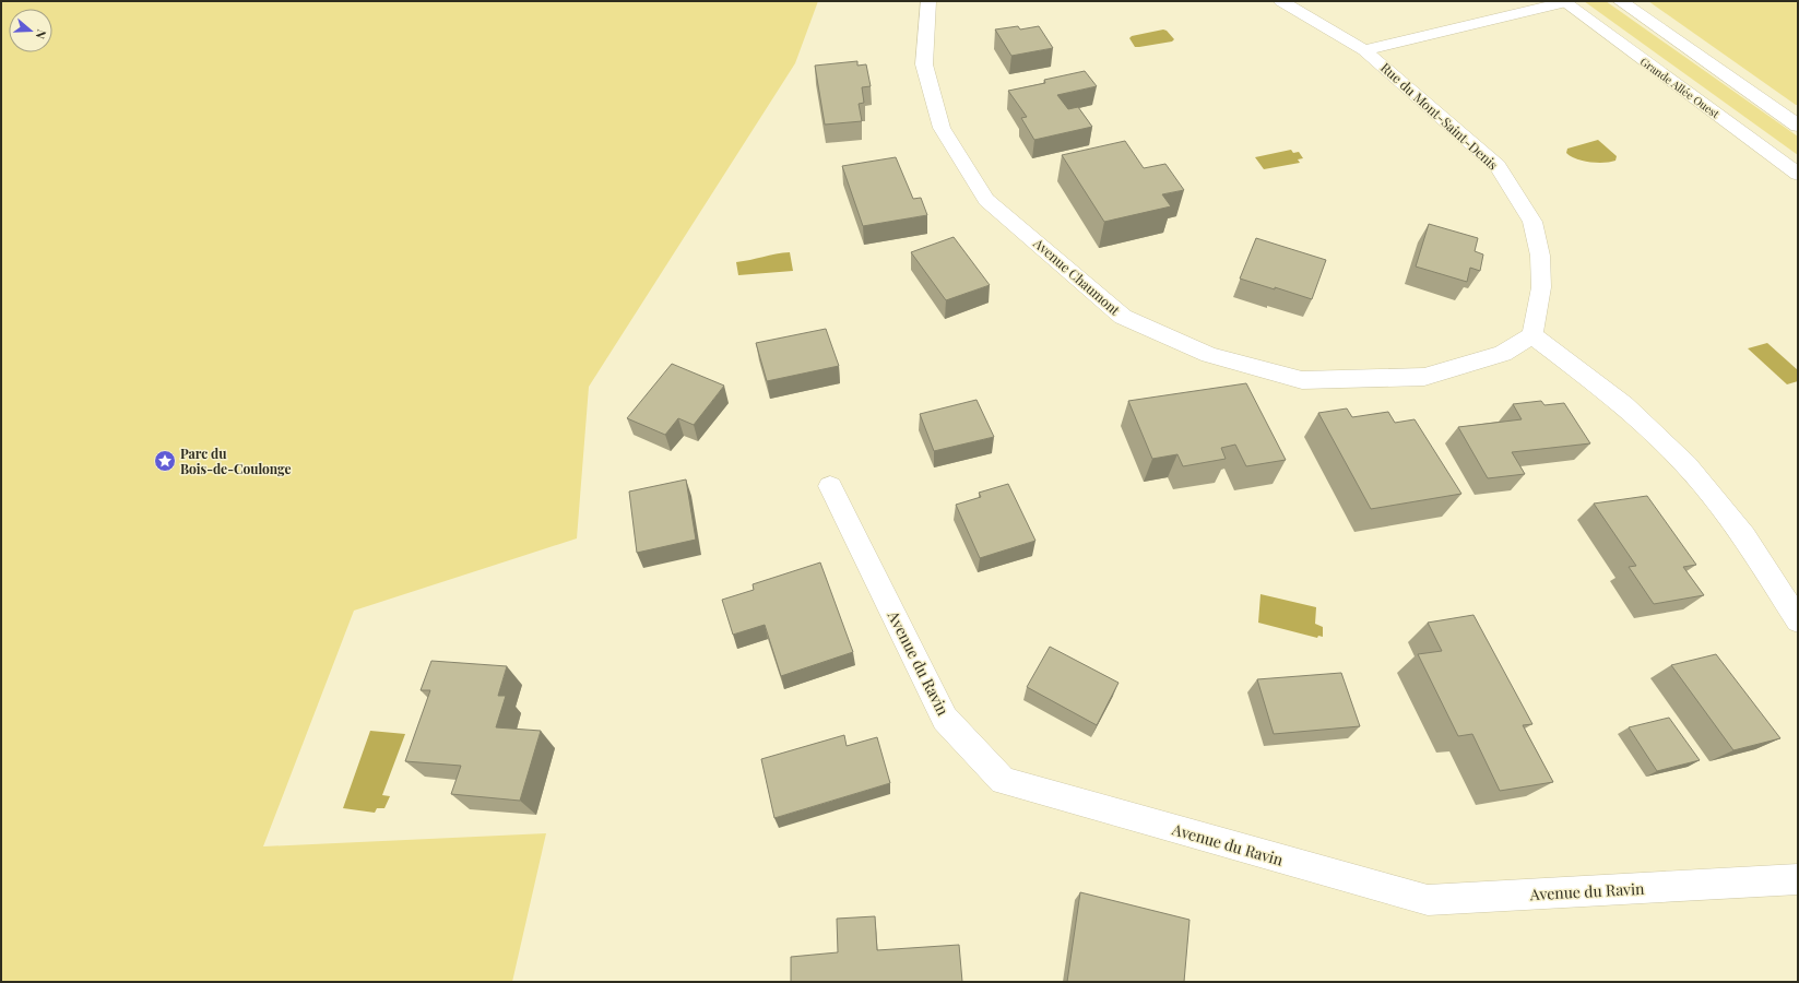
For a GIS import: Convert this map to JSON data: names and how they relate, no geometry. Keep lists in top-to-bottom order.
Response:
{
  "streets": {
    "street": [
      "Grande Allée Ouest",
      "Rue du Mont-Saint-Denis",
      "Avenue Chaumont",
      "Avenue du Ravin"
    ]
  },
  "crossings": [
    ["Grande Allée Ouest", "Rue du Mont-Saint-Denis"],
    ["Rue du Mont-Saint-Denis", "Avenue Chaumont"]
  ],
  "places": {
    "place": ["Parc du Bois-de-Coulonge"]
  },
  "north": "right"
}
